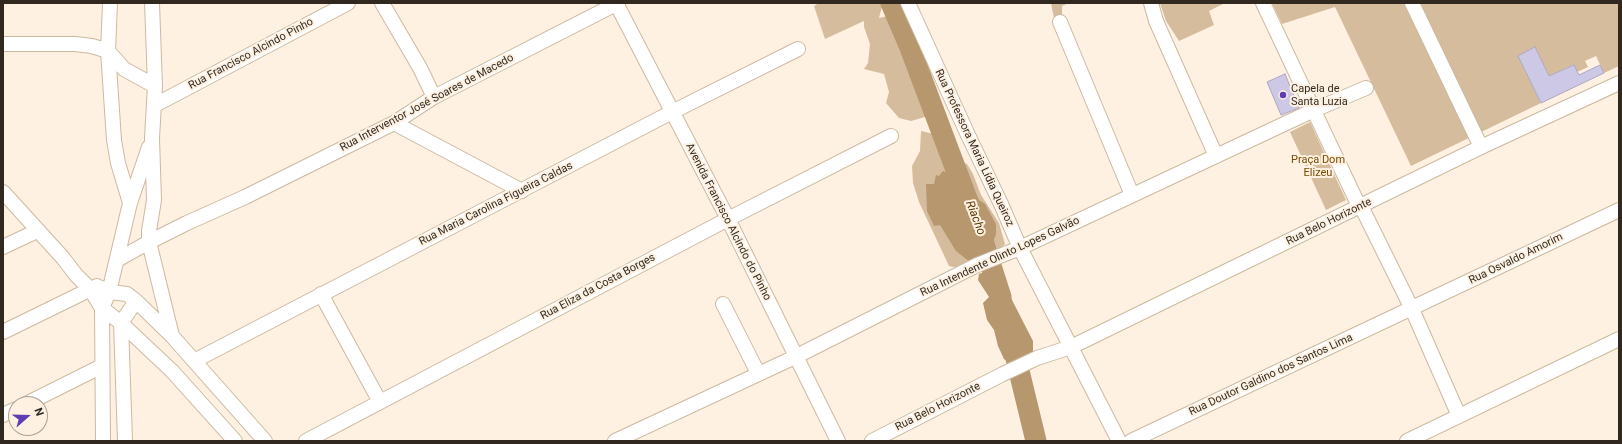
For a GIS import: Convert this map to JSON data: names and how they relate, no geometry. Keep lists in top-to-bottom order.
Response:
{
  "streets": {
    "street": [
      "Rua Francisco Alcindo Pinho",
      "Rua Interventor José Soares de Macedo",
      "Rua Professora Maria Lídia Queiroz",
      "Rua Maria Carolina Figueira Caldas",
      "Avenida Francisco Alcindo do Pinho",
      "Rua Belo Horizonte",
      "Rua Intendente Olinto Lopes Galvão",
      "Rua Osvaldo Amorim",
      "Rua Eliza da Costa Borges",
      "Rua Doutor Galdino dos Santos Lima"
    ]
  },
  "crossings": [
    ["Rua Interventor José Soares de Macedo", "Avenida Francisco Alcindo do Pinho"],
    ["Rua Professora Maria Lídia Queiroz", "Rua Belo Horizonte"],
    ["Rua Professora Maria Lídia Queiroz", "Rua Intendente Olinto Lopes Galvão"],
    ["Rua Maria Carolina Figueira Caldas", "Avenida Francisco Alcindo do Pinho"],
    ["Avenida Francisco Alcindo do Pinho", "Rua Intendente Olinto Lopes Galvão"],
    ["Avenida Francisco Alcindo do Pinho", "Rua Eliza da Costa Borges"],
    ["Rua Osvaldo Amorim", "Rua Doutor Galdino dos Santos Lima"]
  ],
  "water": ["Riacho"],
  "parks": ["Praça Dom Elizeu"],
  "places": ["Capela de Santa Luzia"],
  "north": "right"
}
